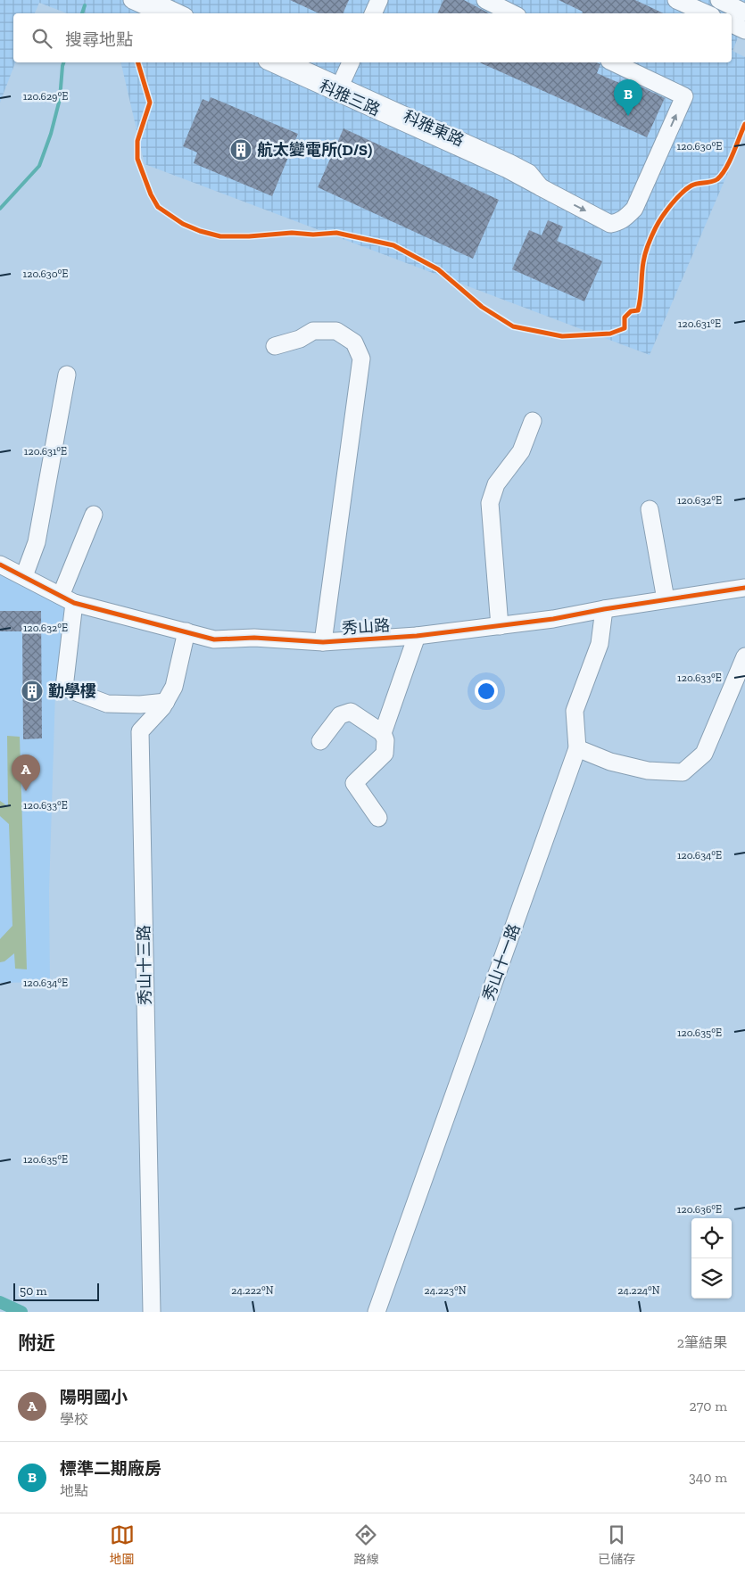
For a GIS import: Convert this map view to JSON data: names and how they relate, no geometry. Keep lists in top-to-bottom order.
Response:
{
  "streets": {
    "street": [
      "科雅三路",
      "科雅東路",
      "秀山路",
      "秀山十一路",
      "秀山十三路"
    ]
  },
  "crossings": [
    ["科雅三路", "科雅東路"],
    ["秀山路", "秀山十一路"],
    ["秀山路", "秀山十三路"]
  ],
  "places": {
    "building": ["航太變電所(D/S)", "勤學樓"]
  },
  "scale_bar": "50 m",
  "page": {
    "search": "搜尋地點",
    "pins": ["B", "A"],
    "scale": "50 m",
    "heading": ["附近", "2筆結果"],
    "list": [
      {
        "mark": "A",
        "name": "陽明國小",
        "note": "學校",
        "value": "270 m"
      },
      {
        "mark": "B",
        "name": "標準二期廠房",
        "note": "地點",
        "value": "340 m"
      }
    ],
    "nav": ["地圖", "路線", "已儲存"]
  },
  "coordinates": [
    "120.629°E",
    "120.630°E",
    "120.631°E",
    "120.632°E",
    "120.633°E",
    "120.634°E",
    "120.635°E",
    "120.636°E",
    "24.222°N",
    "24.223°N",
    "24.224°N"
  ]
}
